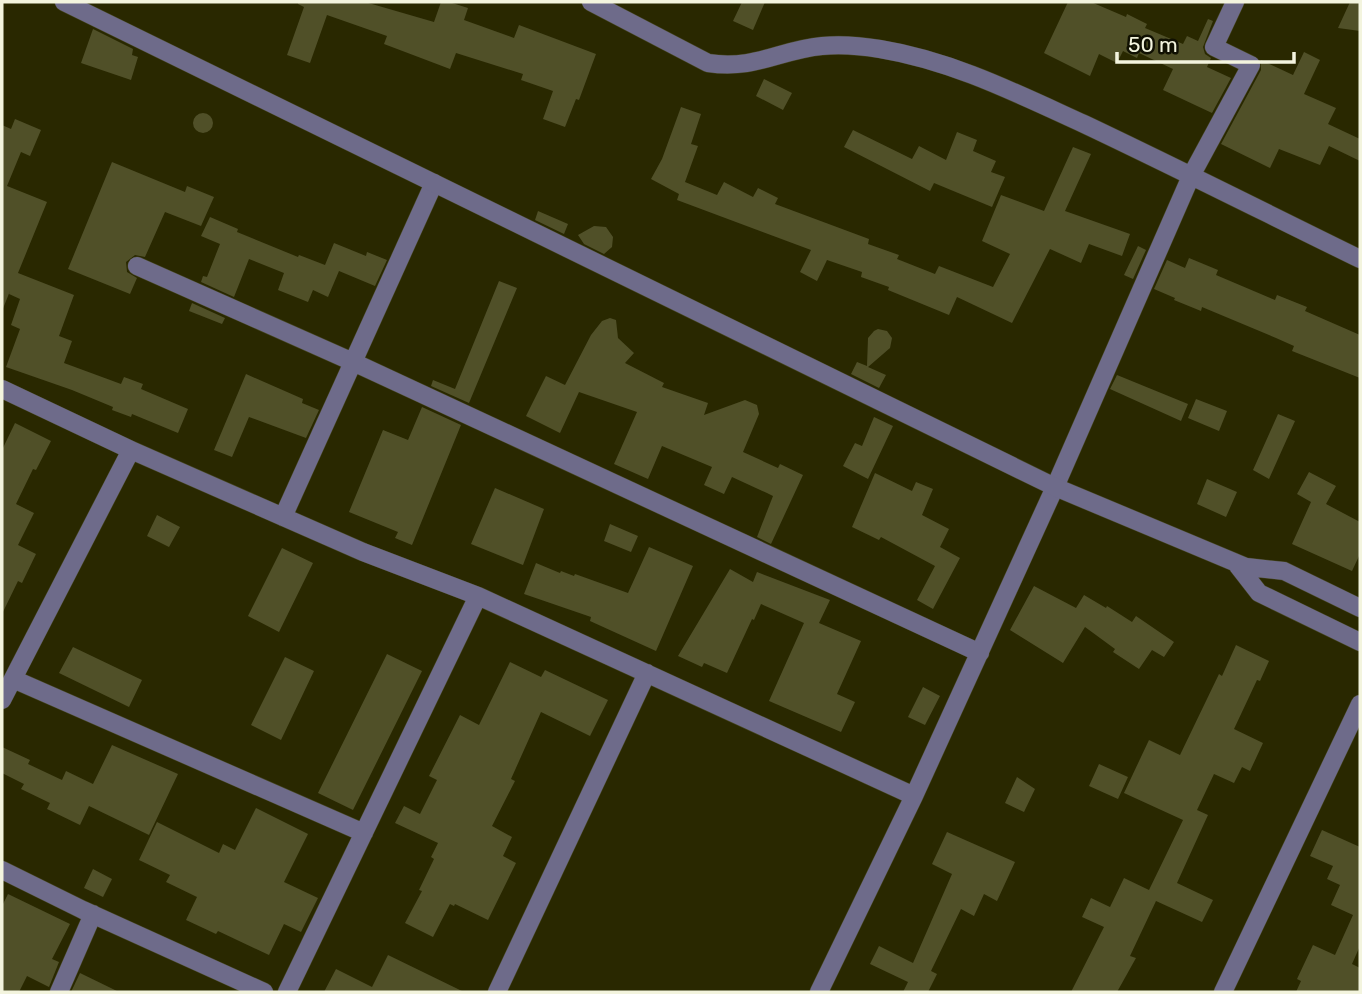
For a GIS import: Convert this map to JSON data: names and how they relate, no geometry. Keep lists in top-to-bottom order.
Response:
{
  "scale_bar": "50 m"
}
